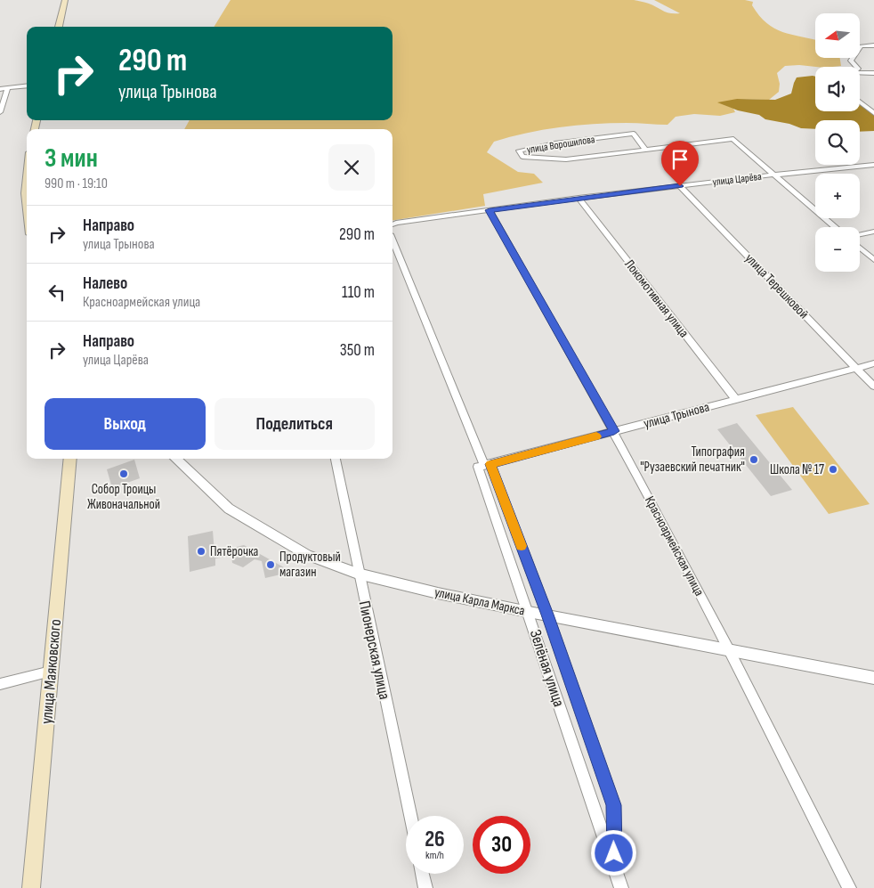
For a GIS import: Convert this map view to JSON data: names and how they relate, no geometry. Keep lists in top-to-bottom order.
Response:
{
  "streets": {
    "main road": ["улица Маяковского"],
    "street": [
      "улица Ворошилова",
      "улица Царёва",
      "улица Терешковой",
      "Локомотивная улица",
      "улица Трынова",
      "Красноармейская улица",
      "улица Карла Маркса",
      "Пионерская улица",
      "Зелёная улица"
    ]
  },
  "crossings": [
    ["улица Ворошилова", "улица Царёва"],
    ["улица Царёва", "улица Терешковой"],
    ["улица Царёва", "Локомотивная улица"],
    ["улица Царёва", "Красноармейская улица"],
    ["улица Терешковой", "улица Трынова"],
    ["Локомотивная улица", "улица Трынова"],
    ["улица Трынова", "Красноармейская улица"],
    ["улица Трынова", "Зелёная улица"],
    ["Красноармейская улица", "улица Карла Маркса"],
    ["улица Карла Маркса", "Пионерская улица"],
    ["улица Карла Маркса", "Зелёная улица"]
  ],
  "places": [
    "Типография \"Рузаевский печатник\"",
    "Школа № 17",
    "Собор Троицы Живоначальной",
    "Пятёрочка",
    "Продуктовый магазин"
  ],
  "north": "left",
  "page": {
    "map_buttons": ["+", "−"],
    "turn": ["290 m", "улица Трынова"],
    "heading": ["3 мин", "990 m · 19:10"],
    "list": [
      {
        "name": "Направо",
        "note": "улица Трынова",
        "value": "290 m"
      },
      {
        "name": "Налево",
        "note": "Красноармейская улица",
        "value": "110 m"
      },
      {
        "name": "Направо",
        "note": "улица Царёва",
        "value": "350 m"
      }
    ],
    "buttons": ["Выход", "Поделиться"],
    "speed": "26 km/h",
    "limit": "30"
  }
}
